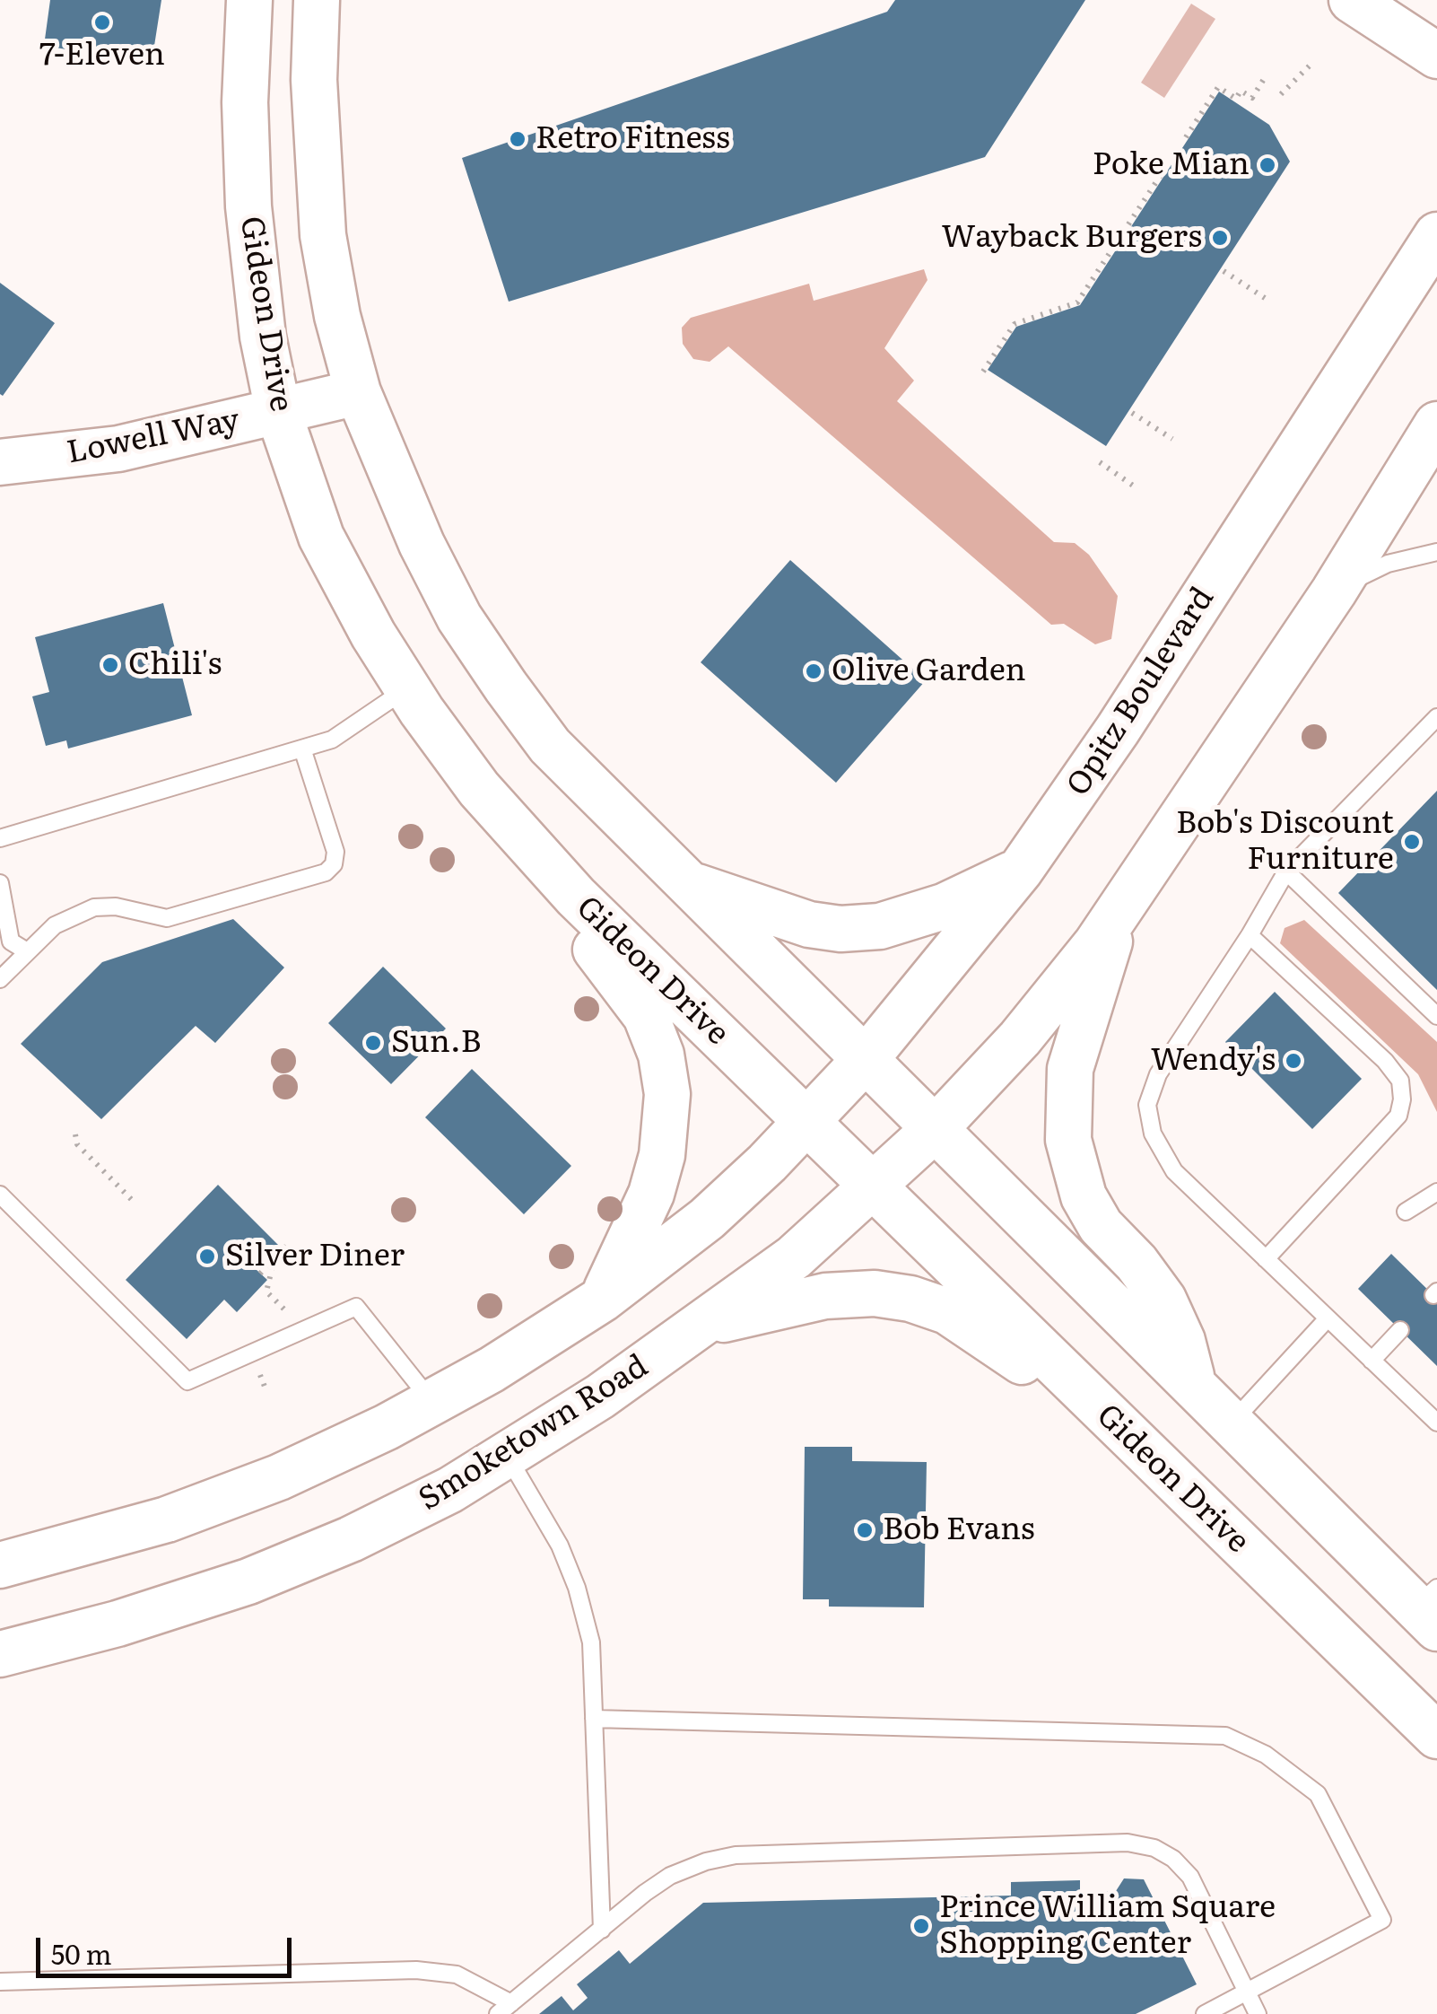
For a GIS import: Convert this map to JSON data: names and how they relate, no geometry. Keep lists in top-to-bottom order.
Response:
{
  "streets": {
    "main road": [
      "Gideon Drive",
      "Lowell Way",
      "Opitz Boulevard",
      "Smoketown Road"
    ]
  },
  "crossings": [
    ["Gideon Drive", "Lowell Way"],
    ["Gideon Drive", "Opitz Boulevard"],
    ["Gideon Drive", "Smoketown Road"]
  ],
  "places": [
    "7-Eleven",
    "Retro Fitness",
    "Poke Mian",
    "Wayback Burgers",
    "Chili's",
    "Olive Garden",
    "Bob's Discount Furniture",
    "Sun.B",
    "Wendy's",
    "Silver Diner",
    "Bob Evans",
    "Prince William Square Shopping Center"
  ],
  "scale_bar": "50 m"
}
